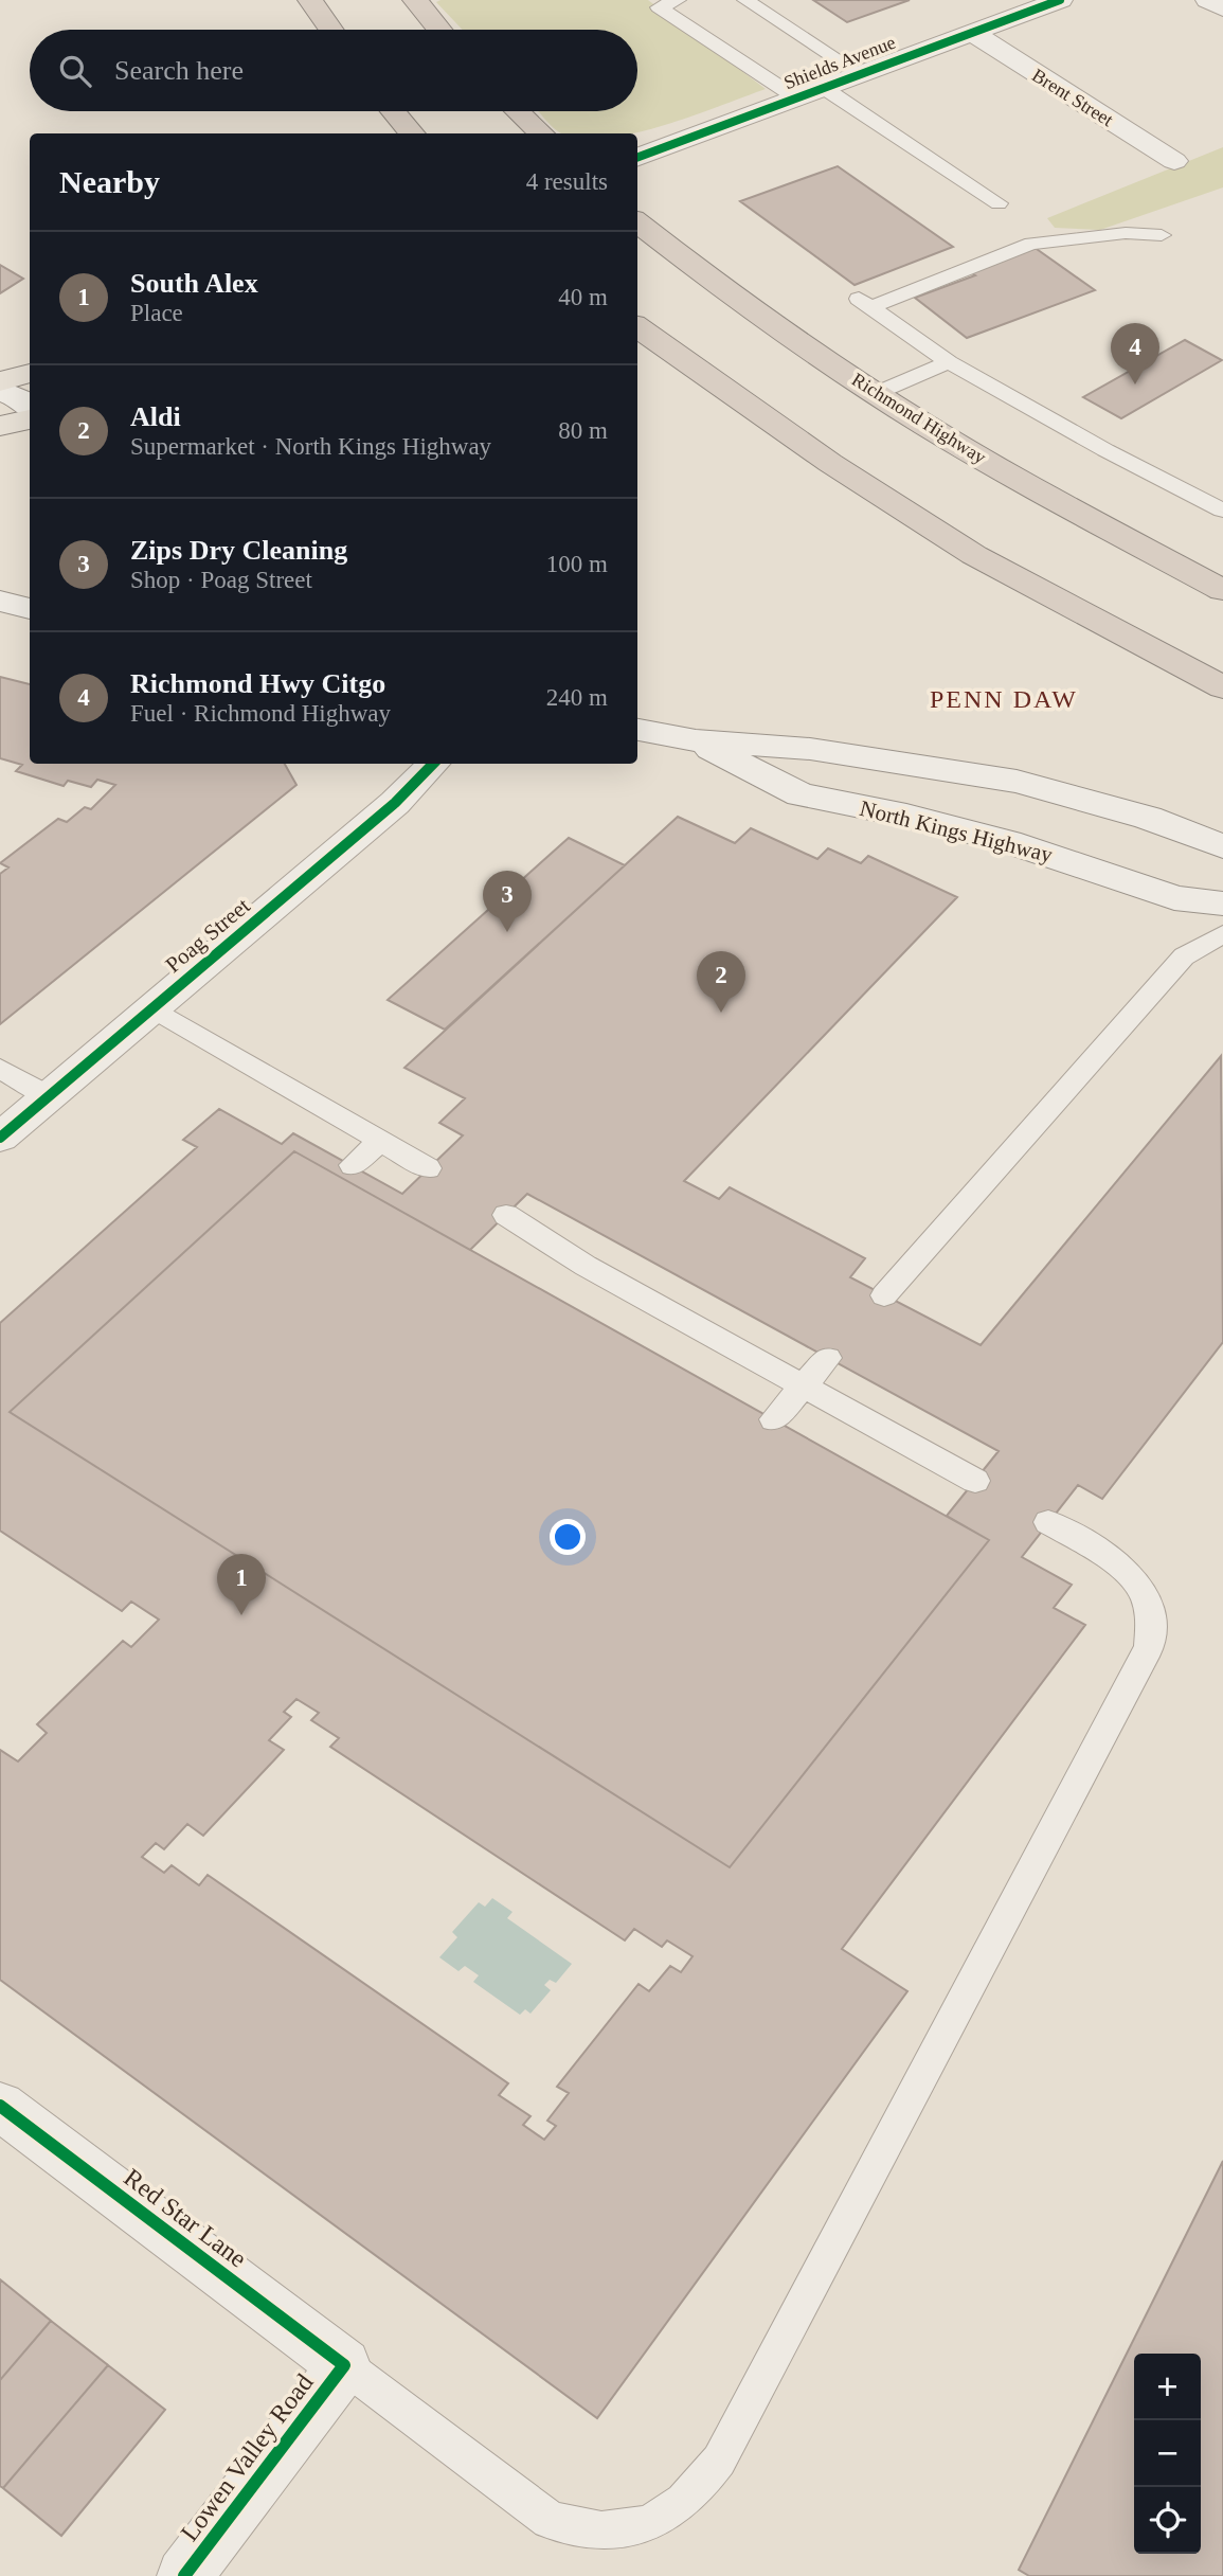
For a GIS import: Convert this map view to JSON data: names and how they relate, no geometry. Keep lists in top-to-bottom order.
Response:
{
  "streets": {
    "highway": ["Richmond Highway"],
    "street": [
      "Shields Avenue",
      "Brent Street",
      "North Kings Highway",
      "Poag Street",
      "Red Star Lane",
      "Lowen Valley Road"
    ]
  },
  "crossings": [
    ["Shields Avenue", "Brent Street"],
    ["Red Star Lane", "Lowen Valley Road"]
  ],
  "districts": ["PENN DAW"],
  "page": {
    "search": "Search here",
    "heading": ["Nearby", "4 results"],
    "list": [
      {
        "mark": "1",
        "name": "South Alex",
        "note": "Place",
        "value": "40 m"
      },
      {
        "mark": "2",
        "name": "Aldi",
        "note": "Supermarket · North Kings Highway",
        "value": "80 m"
      },
      {
        "mark": "3",
        "name": "Zips Dry Cleaning",
        "note": "Shop · Poag Street",
        "value": "100 m"
      },
      {
        "mark": "4",
        "name": "Richmond Hwy Citgo",
        "note": "Fuel · Richmond Highway",
        "value": "240 m"
      }
    ],
    "pins": [
      "4",
      "3",
      "2",
      "1"
    ],
    "map_buttons": ["+", "−"]
  }
}
